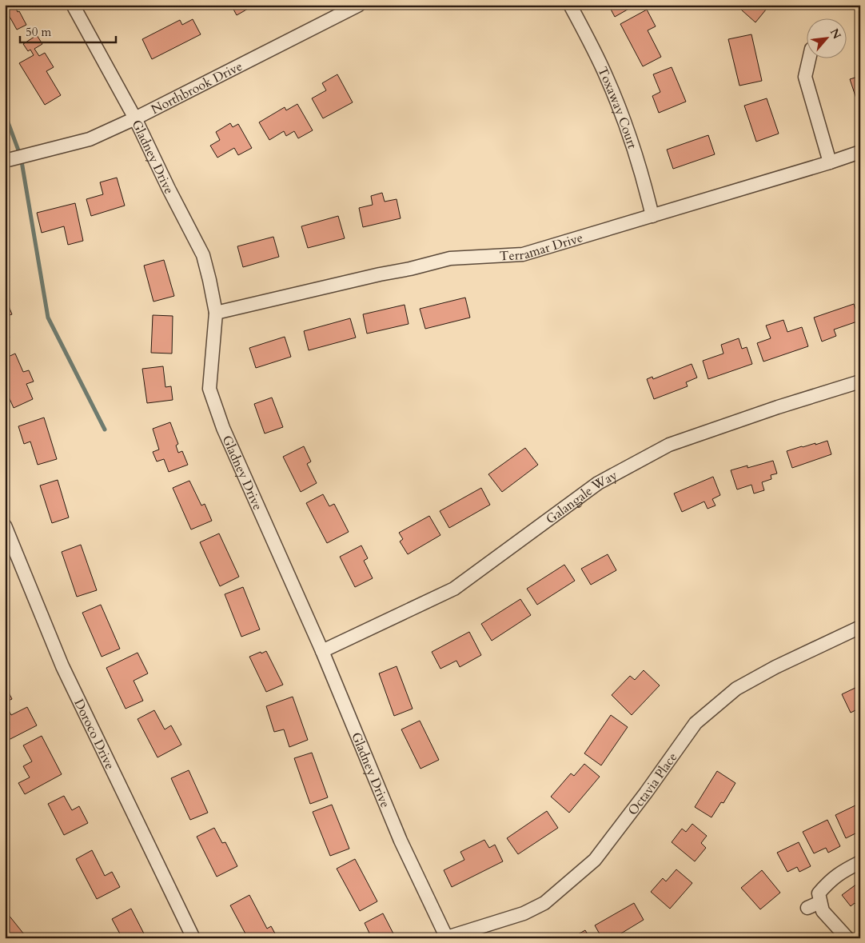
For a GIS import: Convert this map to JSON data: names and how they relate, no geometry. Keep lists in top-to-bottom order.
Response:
{
  "streets": {
    "street": [
      "Northbrook Drive",
      "Toxaway Court",
      "Gladney Drive",
      "Terramar Drive",
      "Galangale Way",
      "Doroco Drive",
      "Octavia Place"
    ]
  },
  "crossings": [
    ["Northbrook Drive", "Gladney Drive"],
    ["Toxaway Court", "Terramar Drive"],
    ["Gladney Drive", "Terramar Drive"],
    ["Gladney Drive", "Galangale Way"],
    ["Gladney Drive", "Octavia Place"]
  ],
  "scale_bar": "50 m",
  "north": "top right"
}
